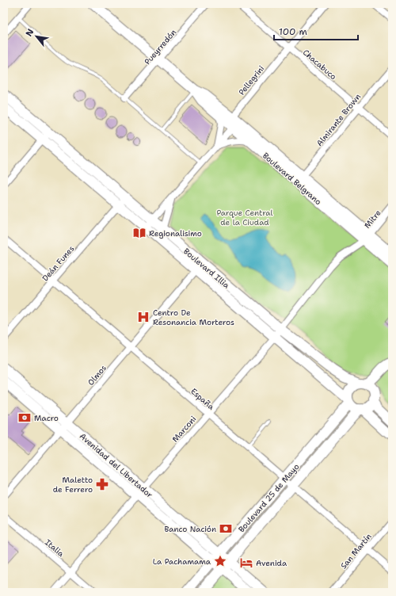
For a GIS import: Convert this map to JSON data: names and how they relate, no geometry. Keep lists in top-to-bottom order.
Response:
{
  "streets": {
    "street": [
      "Pueyrredón",
      "Chacabuco",
      "Pellegrini",
      "Almirante Brown",
      "Boulevard Belgrano",
      "Mitre",
      "Deán Funes",
      "Boulevard Illia",
      "Olmos",
      "España",
      "Marconi",
      "Avenidad del Libertador",
      "Boulevard 25 de Mayo",
      "Italia",
      "San Martín"
    ]
  },
  "crossings": [
    ["Pueyrredón", "Boulevard Belgrano"],
    ["Chacabuco", "Pellegrini"],
    ["Chacabuco", "Almirante Brown"],
    ["Pellegrini", "Boulevard Belgrano"],
    ["Almirante Brown", "Boulevard Belgrano"],
    ["Boulevard Belgrano", "Mitre"],
    ["Mitre", "Marconi"],
    ["Deán Funes", "Boulevard Illia"],
    ["Deán Funes", "España"],
    ["Boulevard Illia", "Olmos"],
    ["Boulevard Illia", "Marconi"],
    ["Boulevard Illia", "Boulevard 25 de Mayo"],
    ["Olmos", "España"],
    ["Olmos", "Avenidad del Libertador"],
    ["España", "Marconi"],
    ["España", "Boulevard 25 de Mayo"],
    ["España", "San Martín"],
    ["Marconi", "Avenidad del Libertador"],
    ["Marconi", "Italia"],
    ["Avenidad del Libertador", "Boulevard 25 de Mayo"]
  ],
  "parks": ["Parque Central de la Ciudad"],
  "places": {
    "library": ["Regionalisimo"],
    "hospital": ["Centro De Resonancia Morteros"],
    "bank": ["Macro", "Banco Nación"],
    "pharmacy": ["Maletto de Ferrero"],
    "place": ["La Pachamama"],
    "hotel": ["Avenida"]
  },
  "scale_bar": "100 m",
  "north": "top left"
}
